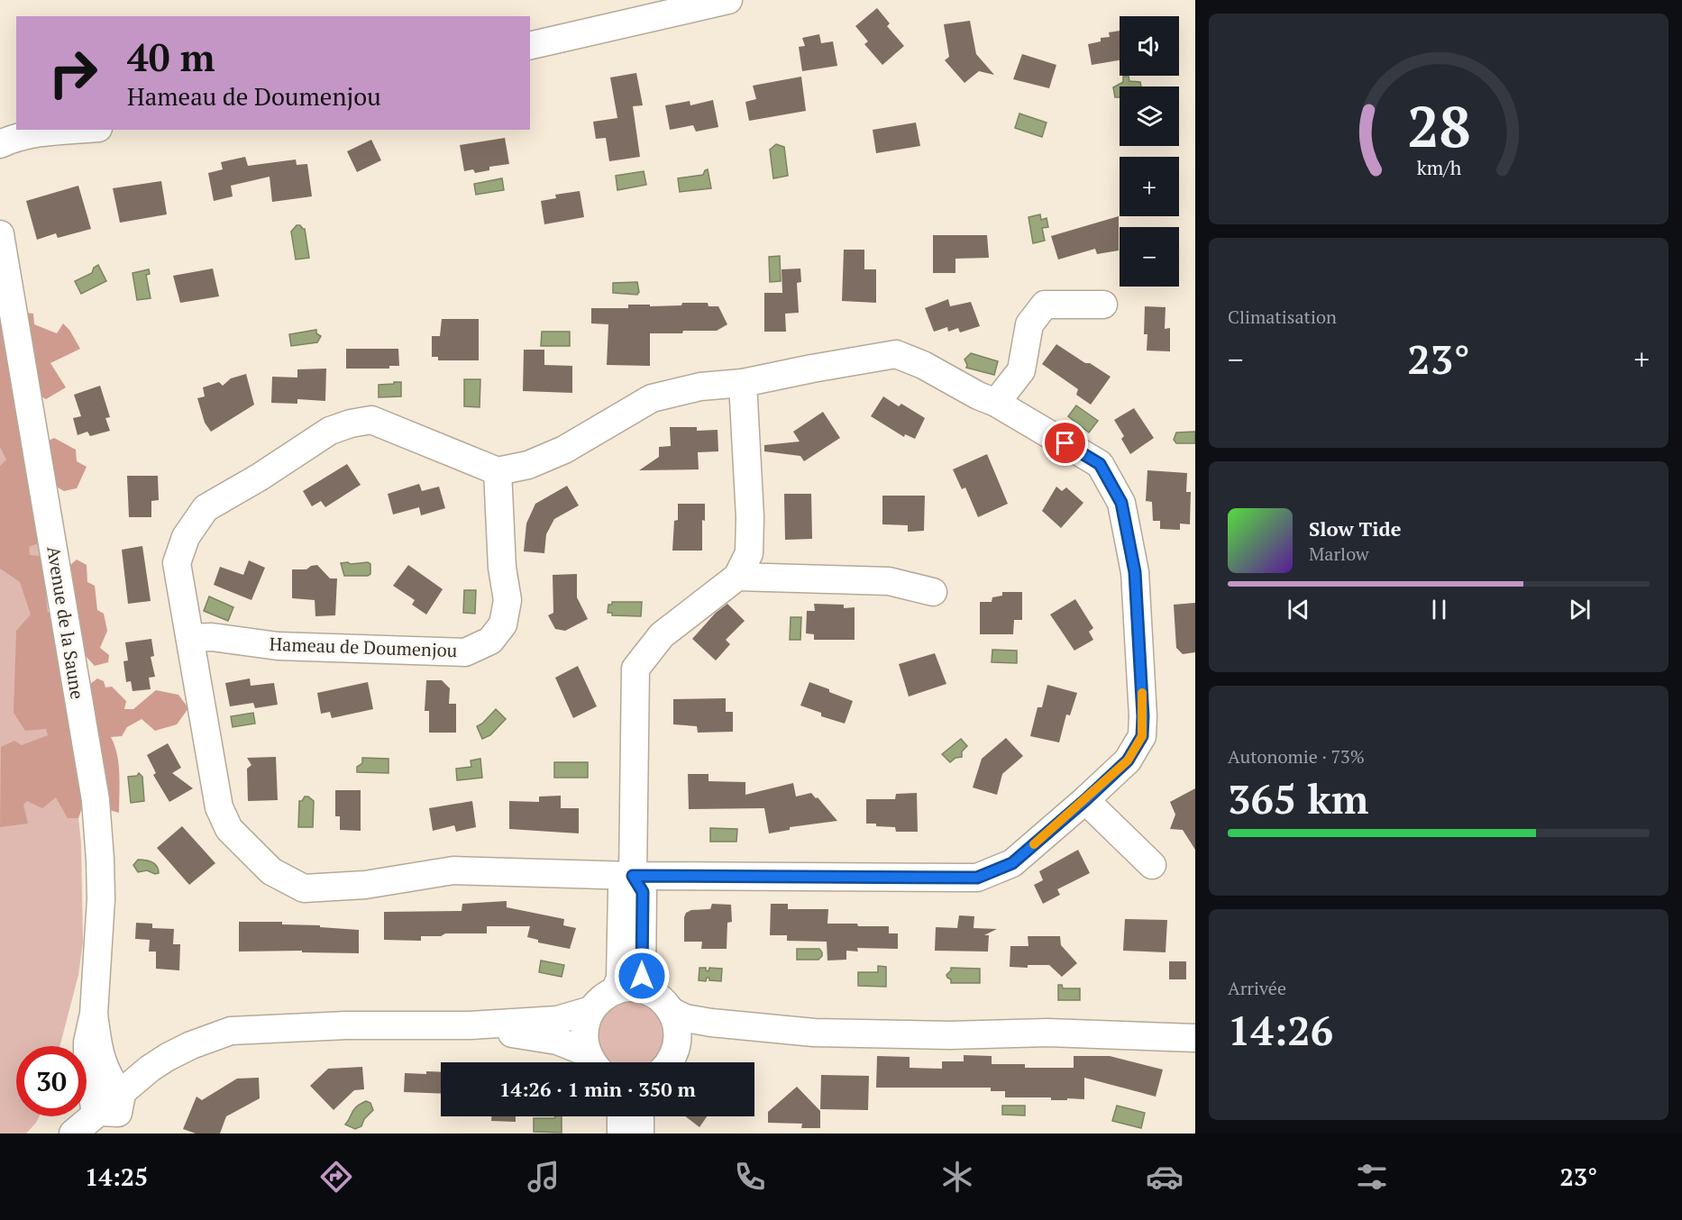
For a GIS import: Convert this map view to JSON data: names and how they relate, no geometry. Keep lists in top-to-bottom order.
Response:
{
  "streets": {
    "street": ["Avenue de la Saune", "Hameau de Doumenjou"]
  },
  "page": {
    "map_buttons": ["+", "−"],
    "turn": ["40 m", "Hameau de Doumenjou"],
    "tile": [
      "Climatisation",
      ["Autonomie · 73%", "365 km"],
      ["Arrivée", "14:26"]
    ],
    "heat": ["−", "23°", "+"],
    "song": ["Slow Tide", "Marlow"],
    "limit": "30",
    "trip": "14:26 · 1 min · 350 m",
    "tabs": ["14:25", "23°"],
    "gauge": ["28", "km/h"]
  }
}
